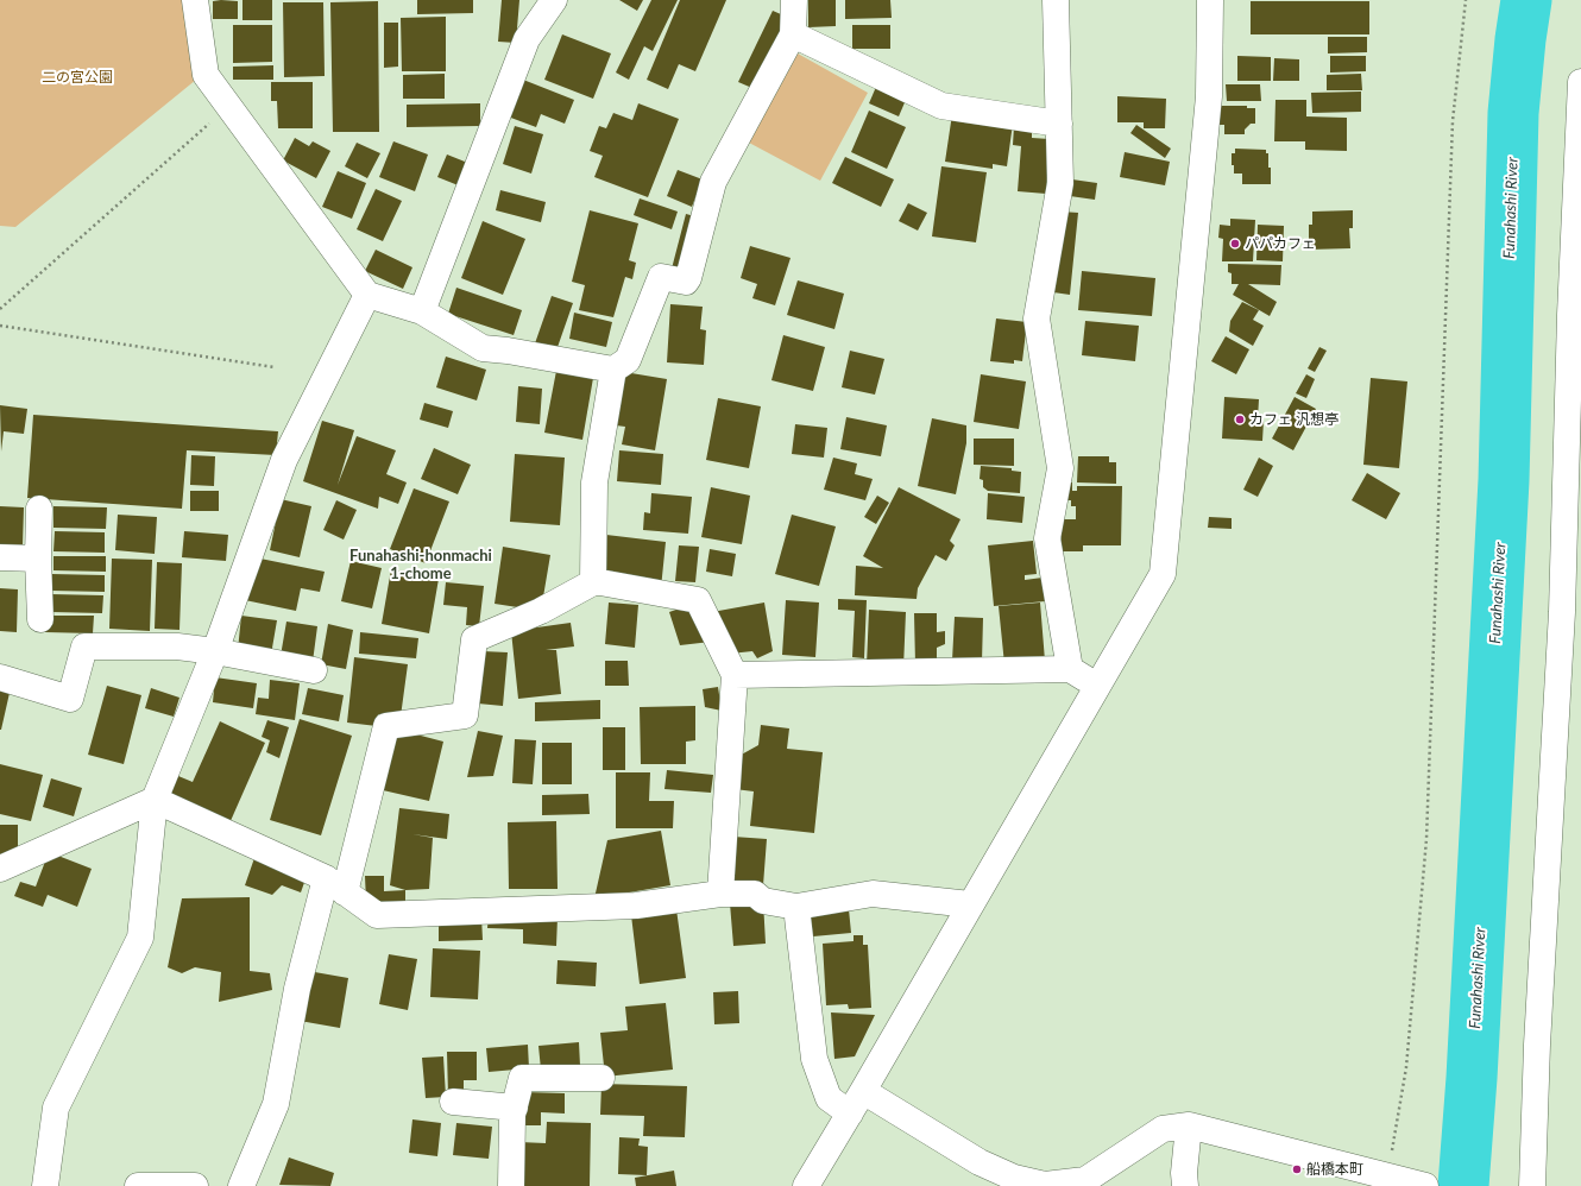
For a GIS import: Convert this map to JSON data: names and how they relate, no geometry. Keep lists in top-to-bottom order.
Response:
{
  "districts": ["Funahashi-honmachi 1-chome"],
  "water": ["Funahashi River"],
  "parks": ["二の宮公園"],
  "places": ["パパカフェ", "カフェ 汎想亭", "船橋本町"]
}
